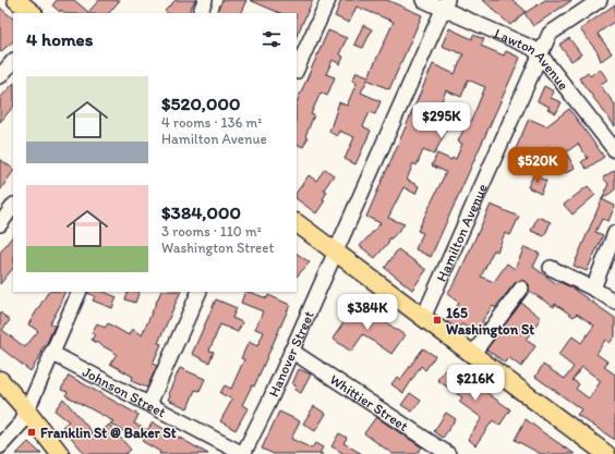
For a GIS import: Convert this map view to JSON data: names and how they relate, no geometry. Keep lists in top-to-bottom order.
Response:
{
  "streets": {
    "street": [
      "Lawton Avenue",
      "Hamilton Avenue",
      "Hanover Street",
      "Johnson Street",
      "Whittier Street"
    ]
  },
  "crossings": [
    ["Lawton Avenue", "Hamilton Avenue"],
    ["Lawton Avenue", "Hanover Street"],
    ["Hanover Street", "Johnson Street"],
    ["Hanover Street", "Whittier Street"]
  ],
  "places": {
    "transit": ["165 Washington St", "Franklin St @ Baker St"]
  },
  "page": {
    "heading": "4 homes",
    "list": [
      {
        "name": "$520,000",
        "note": "4 rooms · 136 m² · Hamilton Avenue"
      },
      {
        "name": "$384,000",
        "note": "3 rooms · 110 m² · Washington Street"
      }
    ],
    "price": [
      "$295K",
      "$520K",
      "$384K",
      "$216K"
    ]
  }
}
